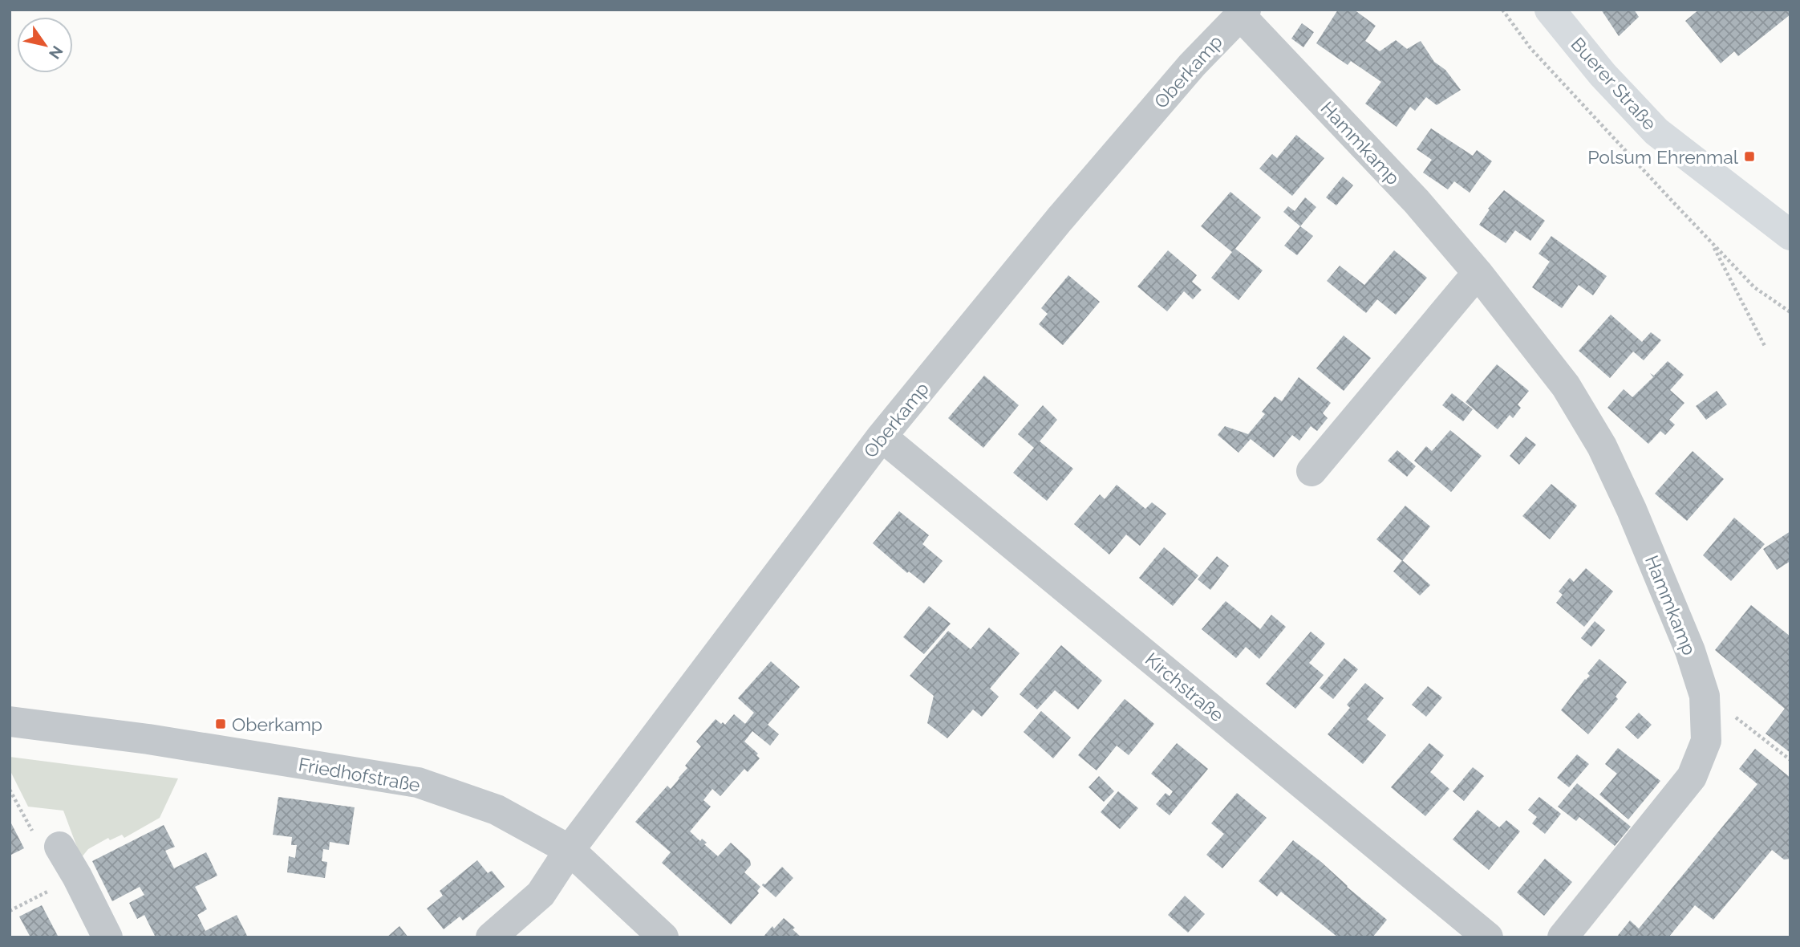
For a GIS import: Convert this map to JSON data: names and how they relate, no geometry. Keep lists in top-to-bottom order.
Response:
{
  "streets": {
    "main road": ["Buerer Straße"],
    "street": [
      "Oberkamp",
      "Hammkamp",
      "Kirchstraße",
      "Friedhofstraße"
    ]
  },
  "crossings": [
    ["Oberkamp", "Hammkamp"],
    ["Oberkamp", "Kirchstraße"],
    ["Oberkamp", "Friedhofstraße"]
  ],
  "places": {
    "transit": ["Polsum Ehrenmal", "Oberkamp"]
  },
  "north": "bottom right"
}
